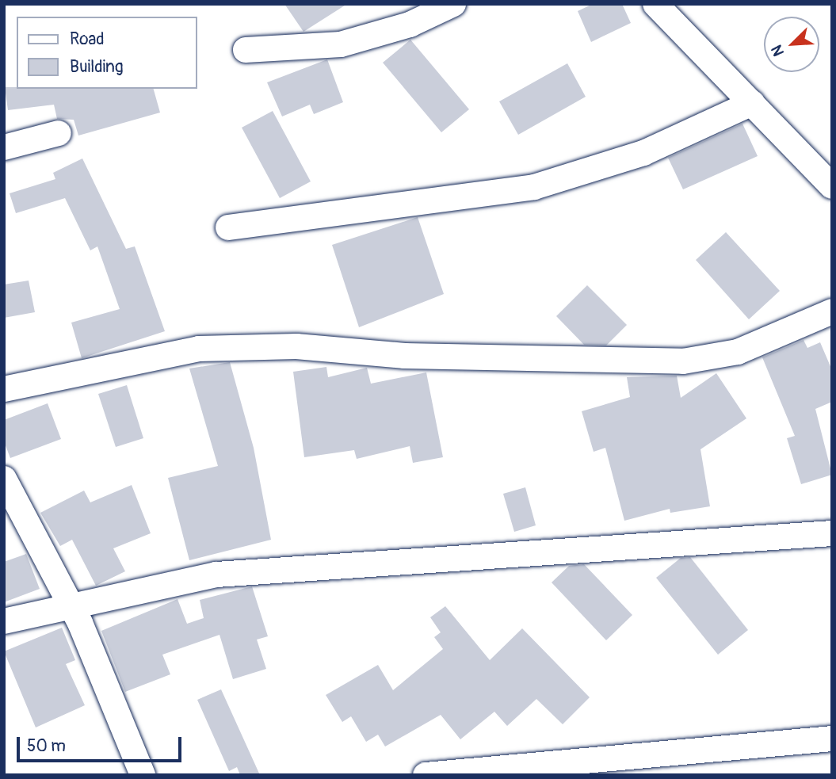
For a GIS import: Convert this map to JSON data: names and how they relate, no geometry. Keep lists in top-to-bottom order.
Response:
{
  "legend": ["Road", "Building"],
  "scale_bar": "50 m",
  "north": "bottom left"
}
